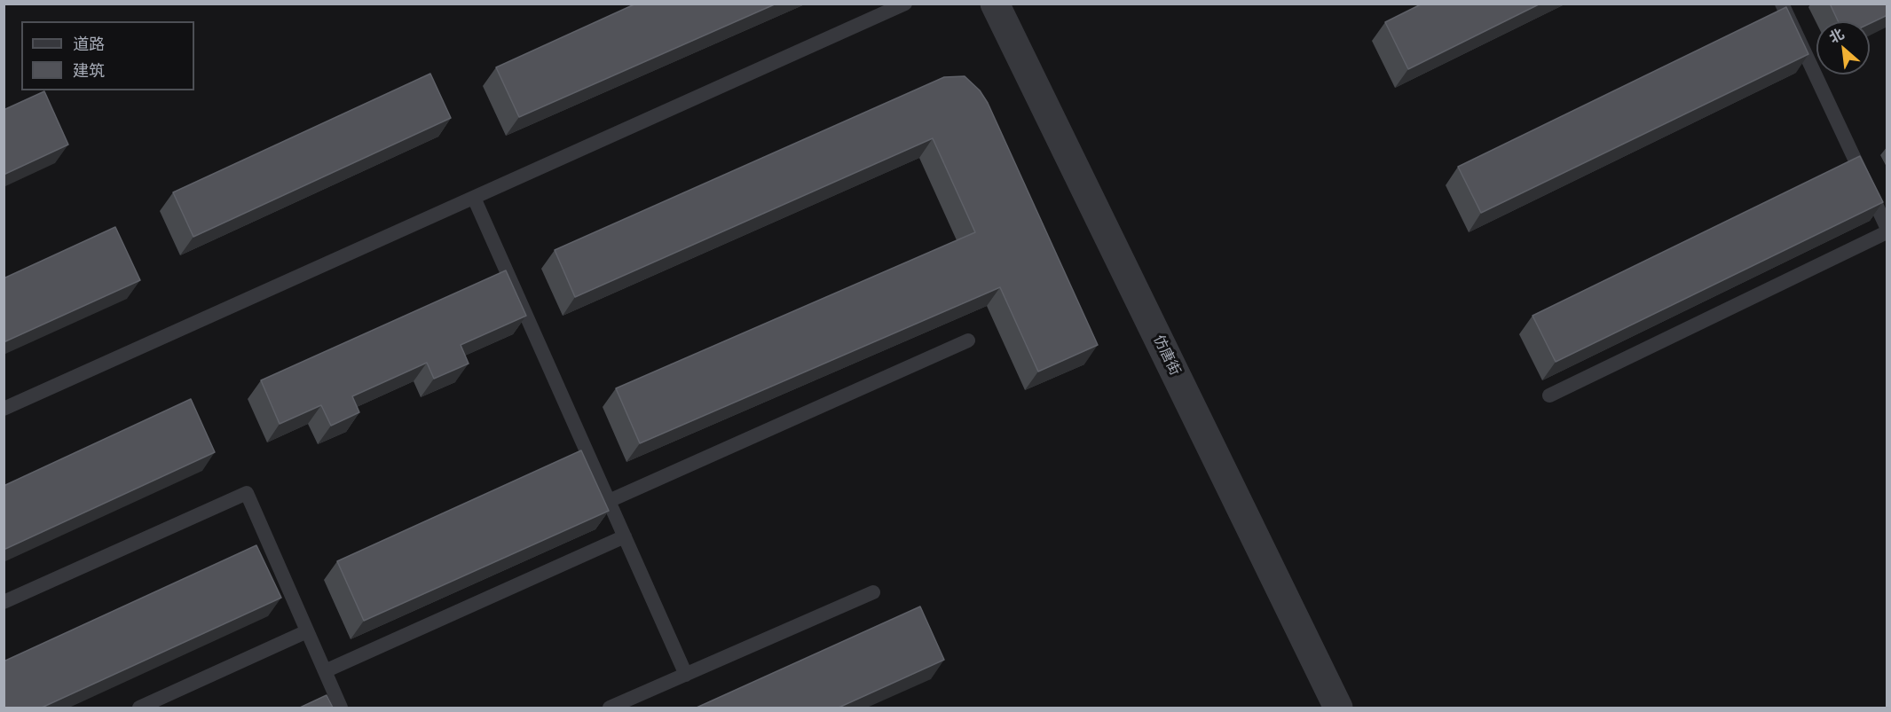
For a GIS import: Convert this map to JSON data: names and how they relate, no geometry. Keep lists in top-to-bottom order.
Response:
{
  "streets": {
    "street": ["仿唐街"]
  },
  "legend": ["道路", "建筑"],
  "north": "top left"
}
